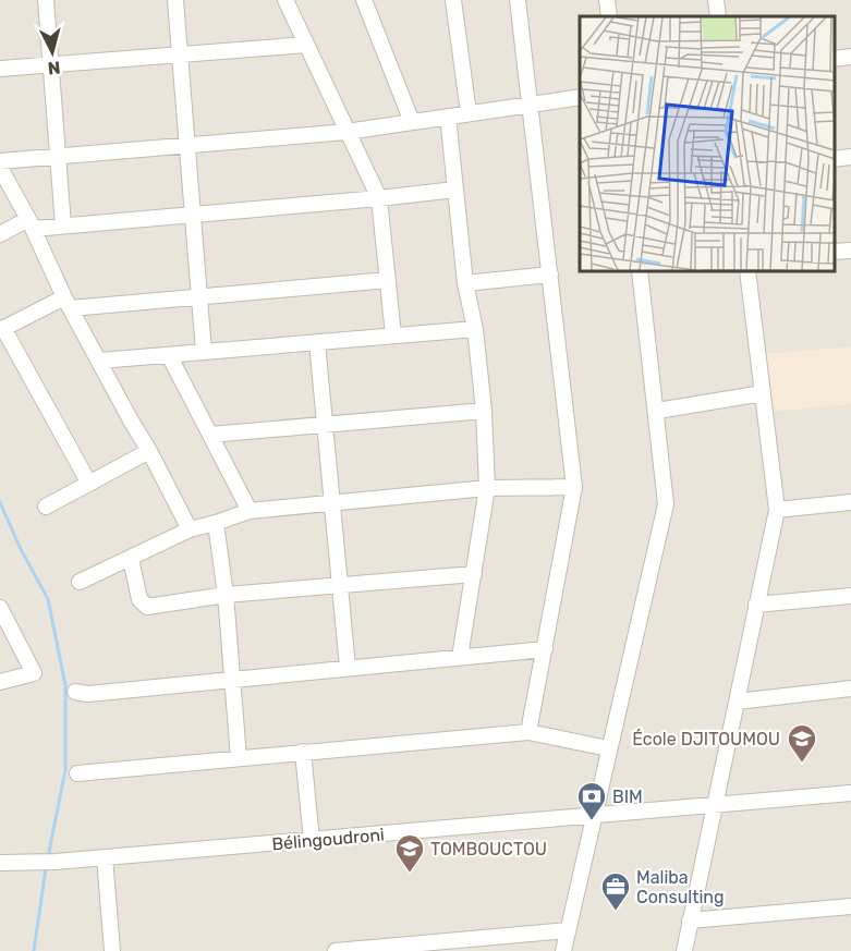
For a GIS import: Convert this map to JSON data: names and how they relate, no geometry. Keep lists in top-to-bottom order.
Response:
{
  "streets": {
    "street": ["Bélingoudroni"]
  },
  "places": {
    "school or university": ["École DJITOUMOU", "TOMBOUCTOU"],
    "bank": ["BIM"],
    "office": ["Maliba Consulting"]
  },
  "north": "bottom"
}
